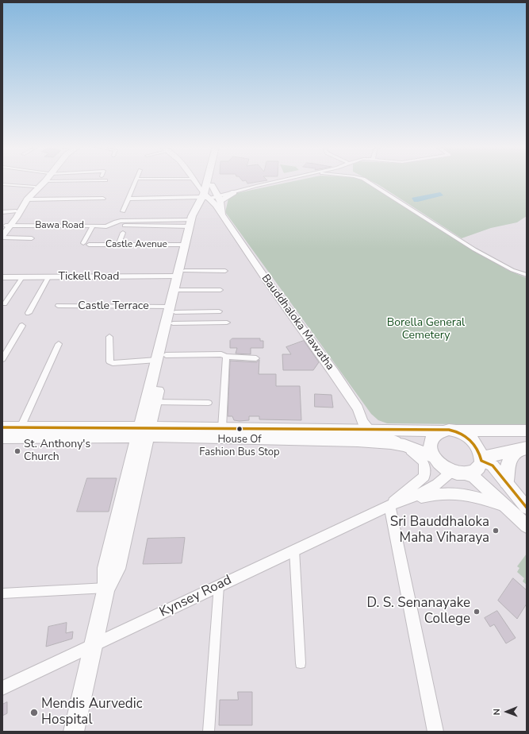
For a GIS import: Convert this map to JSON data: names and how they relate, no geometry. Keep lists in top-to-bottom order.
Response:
{
  "streets": {
    "main road": ["Bauddhaloka Mawatha"],
    "street": [
      "Bawa Road",
      "Castle Avenue",
      "Tickell Road",
      "Castle Terrace",
      "Kynsey Road"
    ]
  },
  "crossings": [
    ["Bawa Road", "Castle Avenue"]
  ],
  "parks": ["Borella General Cemetery"],
  "places": [
    "House Of Fashion Bus Stop",
    "St. Anthony's Church",
    "Sri Bauddhaloka Maha Viharaya",
    "D. S. Senanayake College",
    "Mendis Aurvedic Hospital"
  ],
  "north": "left"
}
